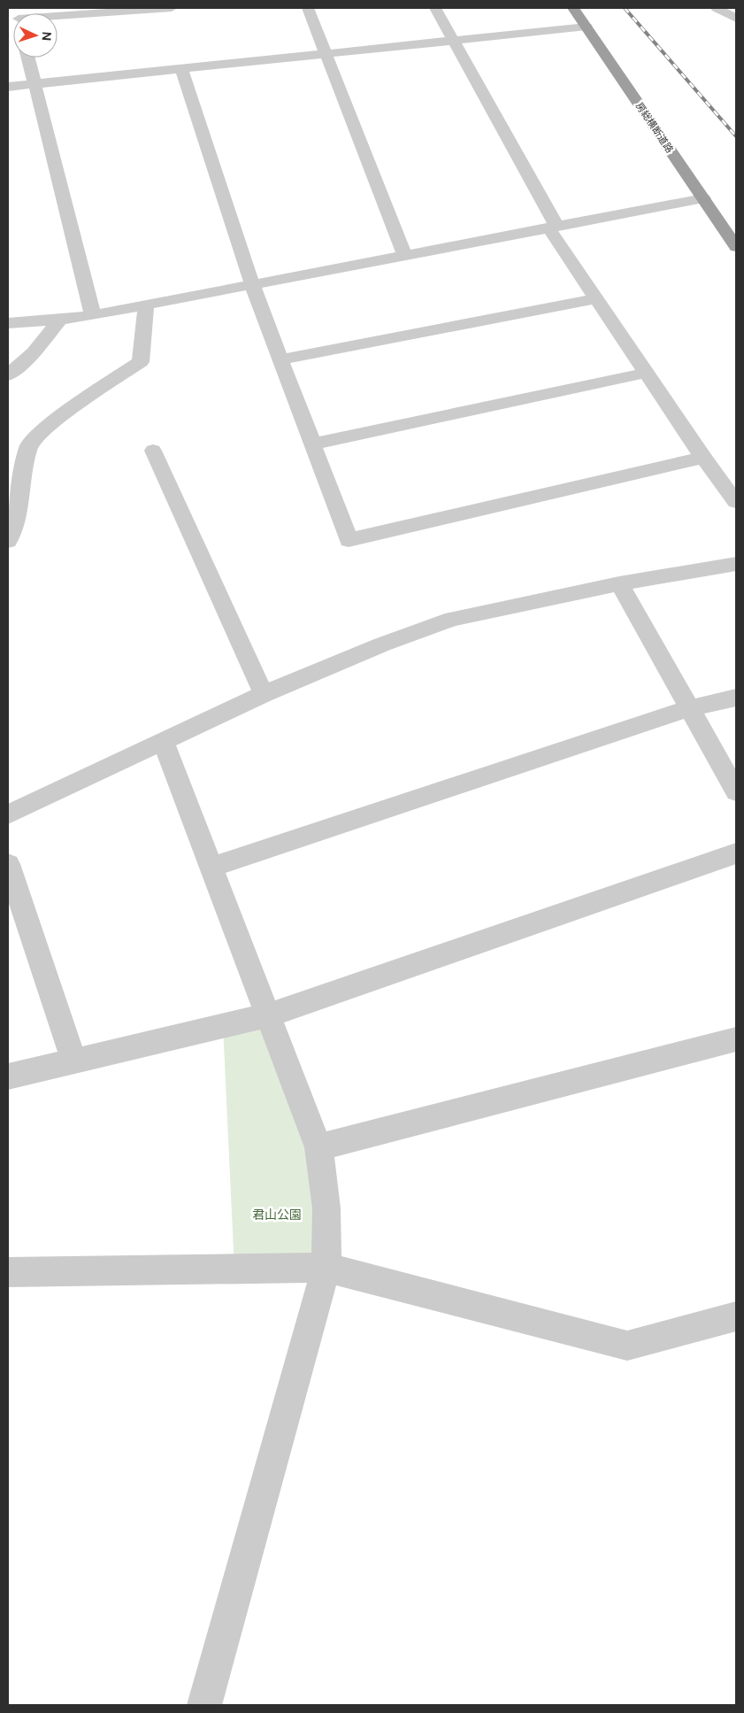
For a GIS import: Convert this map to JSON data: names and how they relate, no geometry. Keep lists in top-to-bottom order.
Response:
{
  "streets": {
    "highway": ["房総横断道路"]
  },
  "parks": ["君山公園"],
  "north": "right"
}
